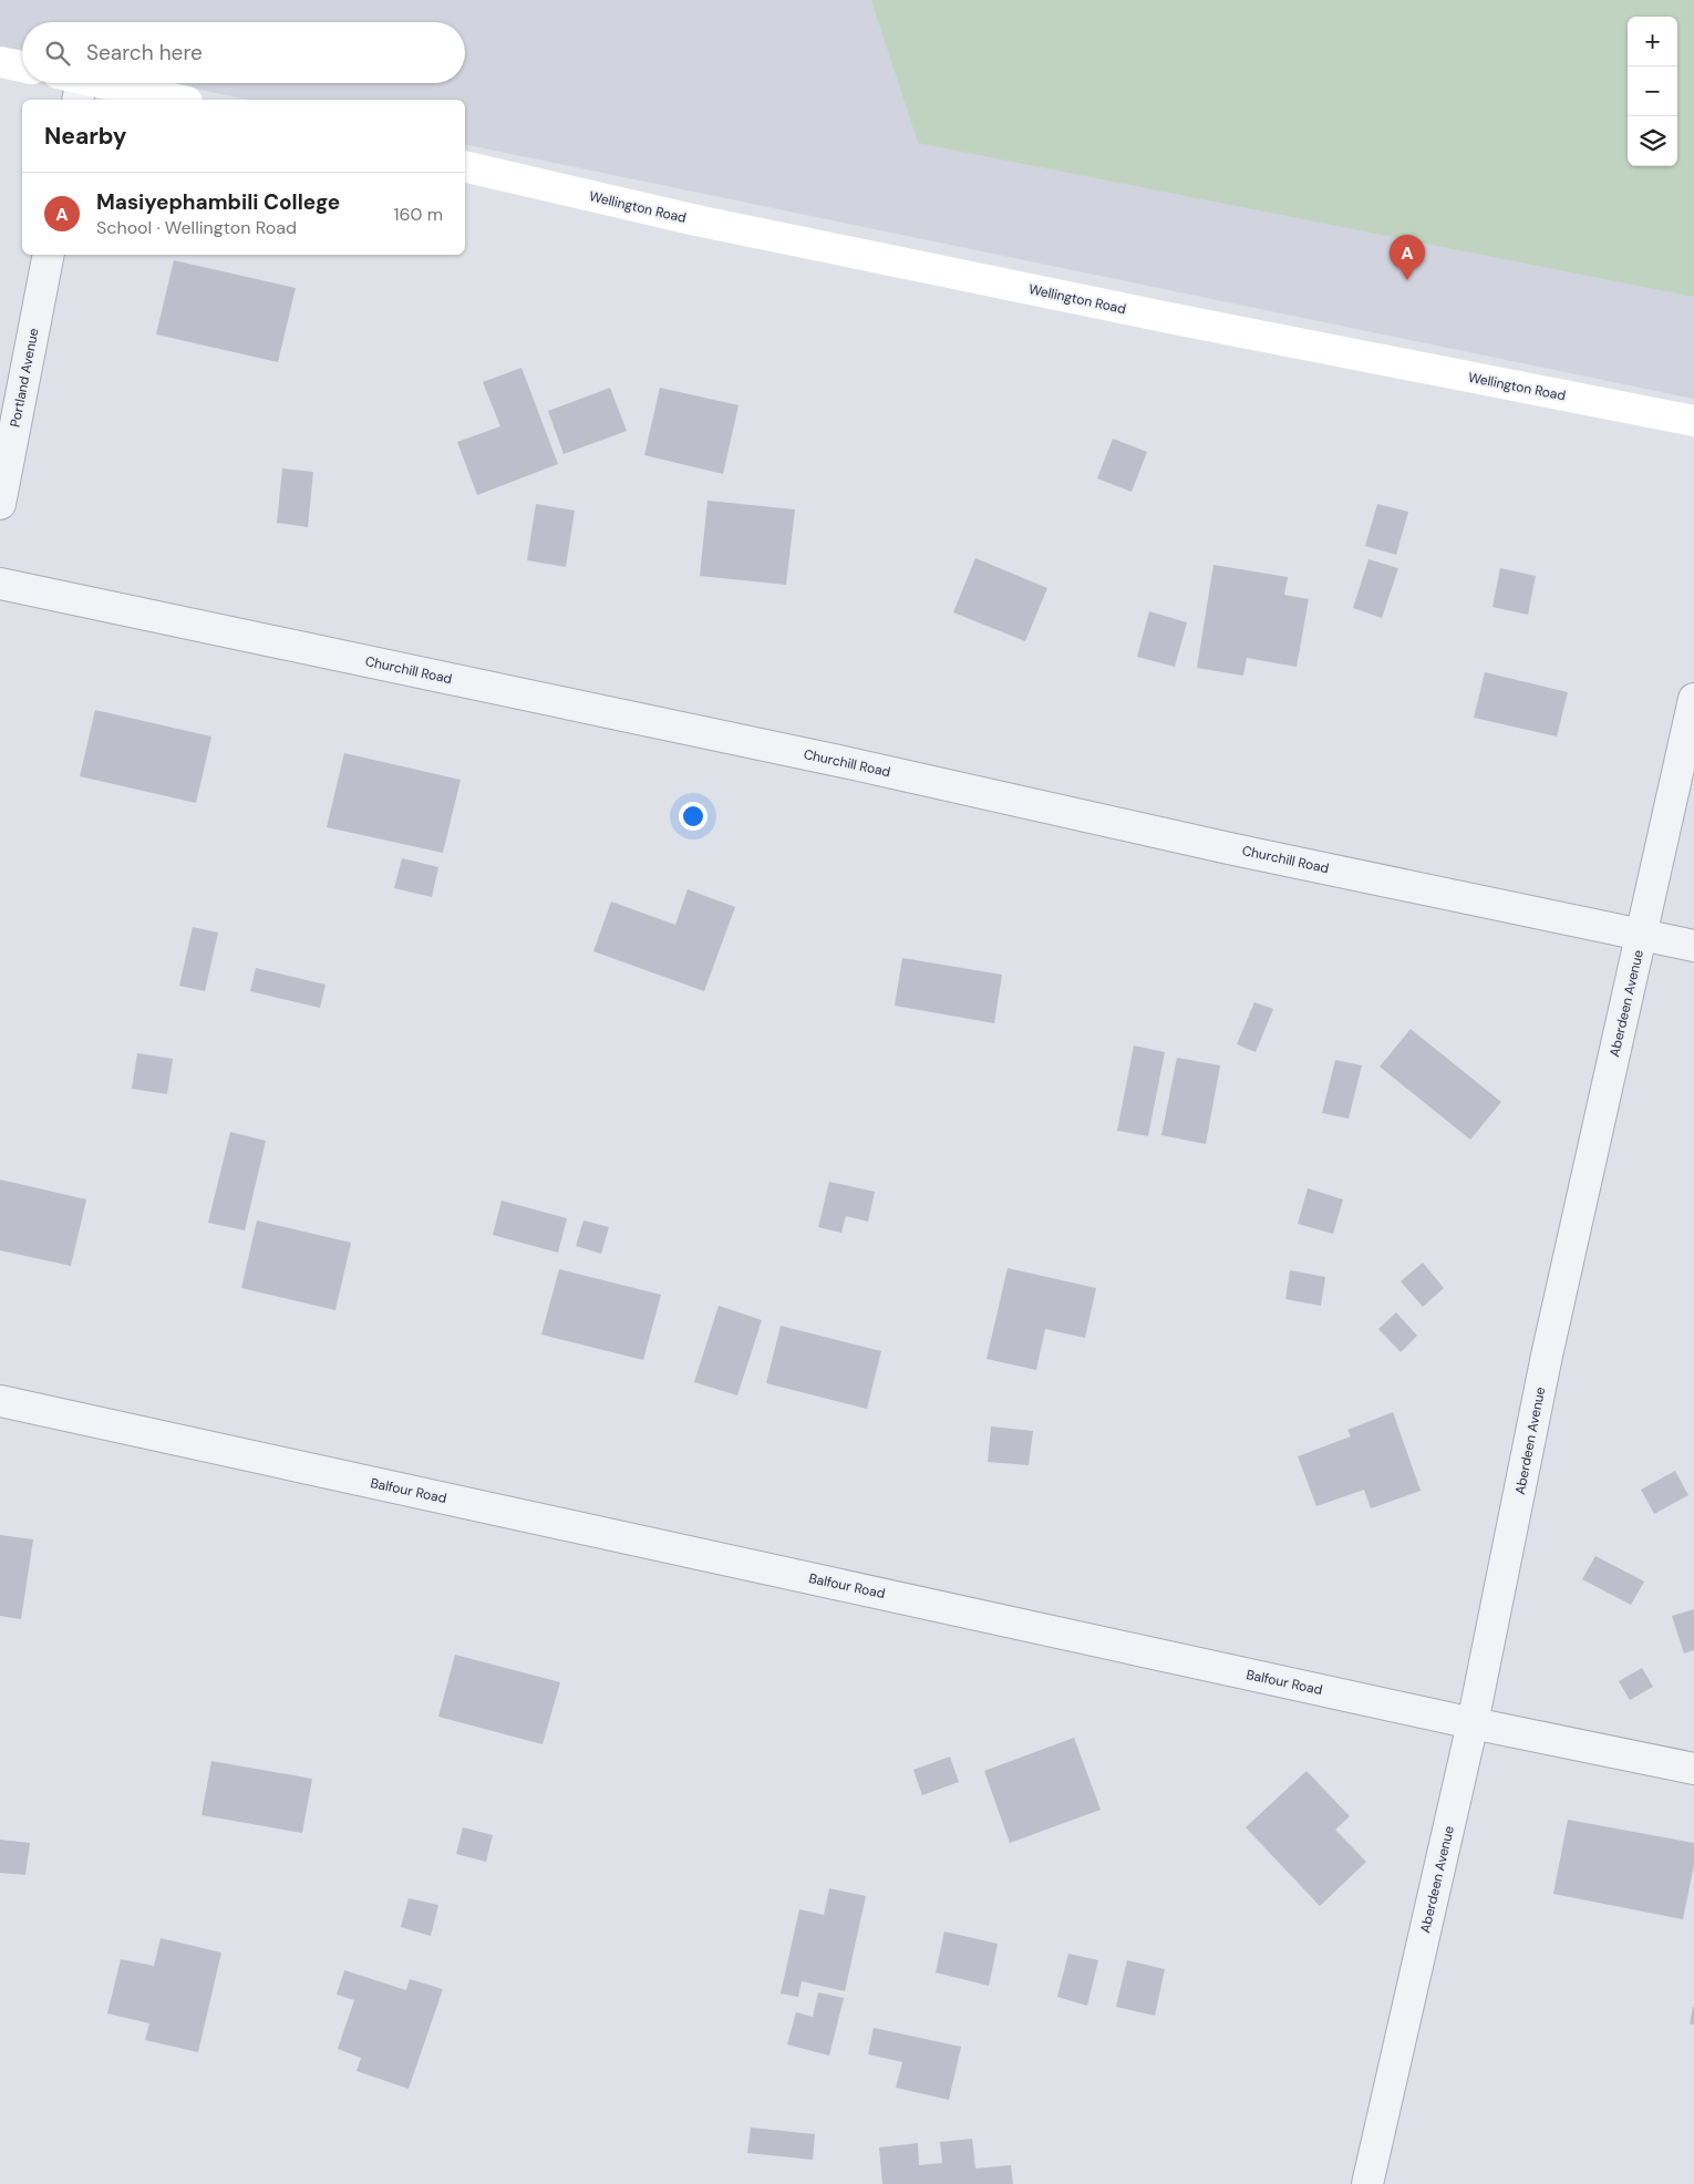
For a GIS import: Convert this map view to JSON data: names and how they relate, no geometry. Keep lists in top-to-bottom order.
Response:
{
  "streets": {
    "main road": ["Wellington Road"],
    "street": [
      "Portland Avenue",
      "Churchill Road",
      "Aberdeen Avenue",
      "Balfour Road"
    ]
  },
  "crossings": [
    ["Churchill Road", "Aberdeen Avenue"],
    ["Aberdeen Avenue", "Balfour Road"]
  ],
  "page": {
    "map_buttons": ["+", "−"],
    "search": "Search here",
    "heading": "Nearby",
    "list": [
      {
        "mark": "A",
        "name": "Masiyephambili College",
        "note": "School · Wellington Road",
        "value": "160 m"
      }
    ],
    "pins": "A"
  }
}
